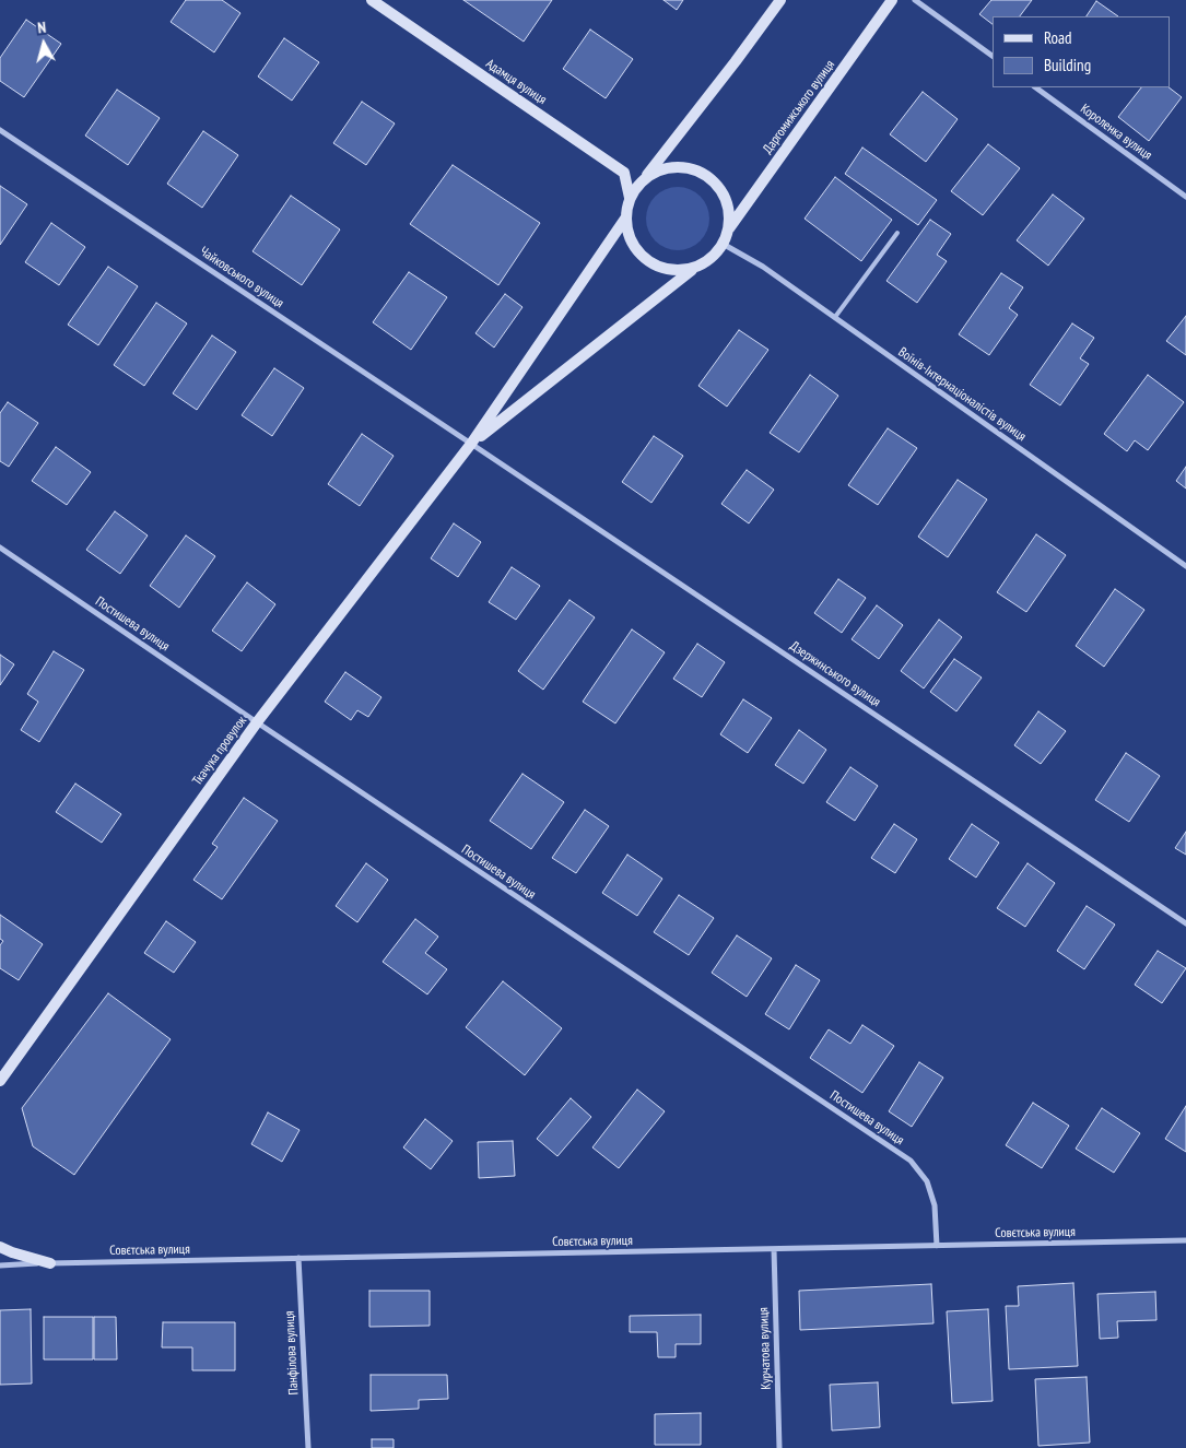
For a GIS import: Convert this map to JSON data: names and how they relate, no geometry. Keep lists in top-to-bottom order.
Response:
{
  "streets": {
    "street": [
      "Адамця вулиця",
      "Даргомижського вулиця",
      "Короленка вулиця",
      "Чайковського вулиця",
      "Воїнів-Інтернаціоналістів вулиця",
      "Постишева вулиця",
      "Дзержинського вулиця",
      "Ткачука провулок",
      "Совєтська вулиця",
      "Курчатова вулиця",
      "Панфілова вулиця"
    ]
  },
  "crossings": [
    ["Адамця вулиця", "Даргомижського вулиця"],
    ["Адамця вулиця", "Воїнів-Інтернаціоналістів вулиця"],
    ["Даргомижського вулиця", "Воїнів-Інтернаціоналістів вулиця"],
    ["Чайковського вулиця", "Дзержинського вулиця"],
    ["Чайковського вулиця", "Ткачука провулок"],
    ["Постишева вулиця", "Ткачука провулок"],
    ["Постишева вулиця", "Совєтська вулиця"],
    ["Дзержинського вулиця", "Ткачука провулок"],
    ["Совєтська вулиця", "Курчатова вулиця"],
    ["Совєтська вулиця", "Панфілова вулиця"]
  ],
  "legend": ["Road", "Building"],
  "north": "top"
}
